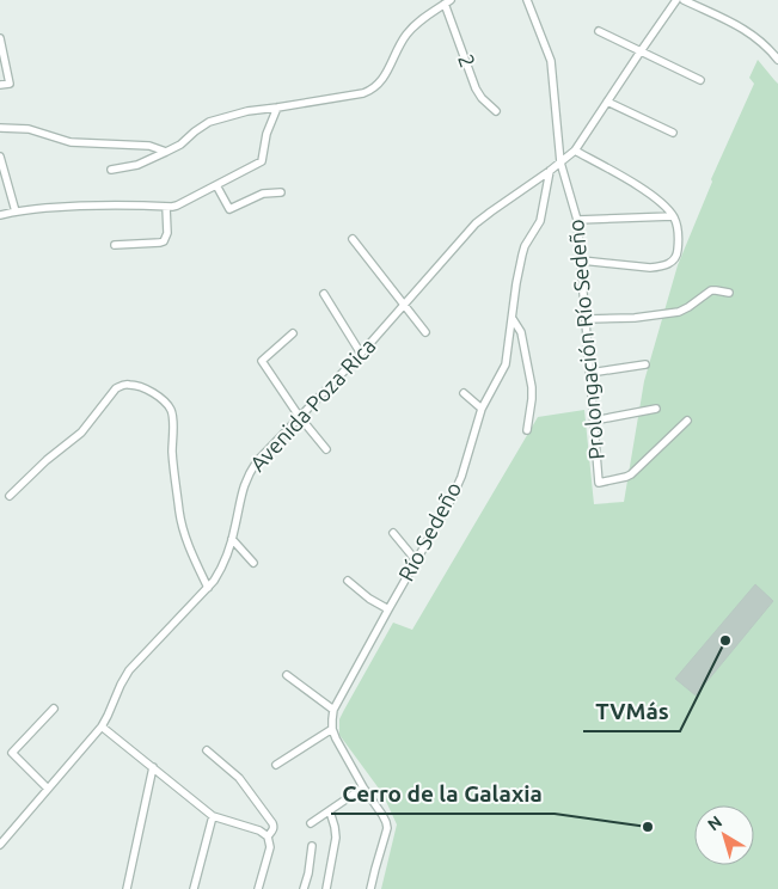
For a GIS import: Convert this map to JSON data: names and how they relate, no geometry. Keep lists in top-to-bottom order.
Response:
{
  "streets": {
    "street": [
      "2",
      "Prolongación Río Sedeño",
      "Avenida Poza Rica",
      "Río Sedeño"
    ]
  },
  "crossings": [
    ["Avenida Poza Rica", "Río Sedeño"]
  ],
  "places": ["TVMás", "Cerro de la Galaxia"],
  "north": "top left"
}
